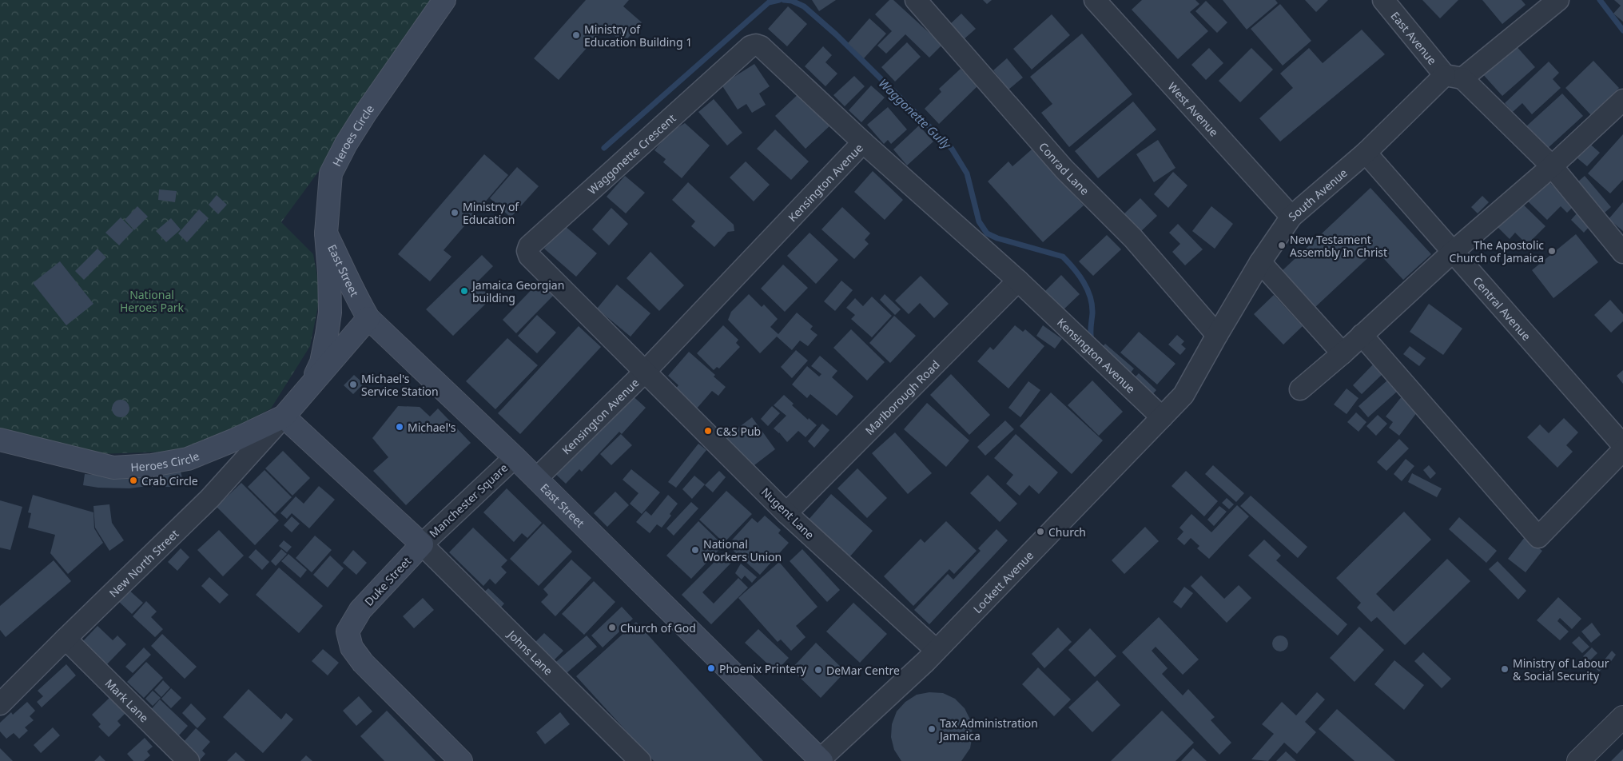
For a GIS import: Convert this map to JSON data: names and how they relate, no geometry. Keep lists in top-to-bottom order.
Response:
{
  "streets": {
    "main road": ["Heroes Circle", "East Street", "Duke Street"],
    "street": [
      "East Avenue",
      "West Avenue",
      "Waggonette Crescent",
      "Conrad Lane",
      "Kensington Avenue",
      "South Avenue",
      "Central Avenue",
      "Marlborough Road",
      "Manchester Square",
      "Nugent Lane",
      "New North Street",
      "Lockett Avenue",
      "Johns Lane",
      "Mark Lane"
    ]
  },
  "crossings": [
    ["East Avenue", "South Avenue"],
    ["West Avenue", "South Avenue"],
    ["Heroes Circle", "East Street"],
    ["Heroes Circle", "New North Street"],
    ["Waggonette Crescent", "Kensington Avenue"],
    ["Waggonette Crescent", "Nugent Lane"],
    ["Conrad Lane", "South Avenue"],
    ["Conrad Lane", "Lockett Avenue"],
    ["Kensington Avenue", "East Street"],
    ["Kensington Avenue", "Marlborough Road"],
    ["Kensington Avenue", "Nugent Lane"],
    ["Kensington Avenue", "Lockett Avenue"],
    ["South Avenue", "Central Avenue"],
    ["South Avenue", "Lockett Avenue"],
    ["East Street", "Manchester Square"],
    ["East Street", "Lockett Avenue"],
    ["Marlborough Road", "Nugent Lane"],
    ["Manchester Square", "Duke Street"],
    ["Manchester Square", "Johns Lane"],
    ["Nugent Lane", "Lockett Avenue"],
    ["New North Street", "Mark Lane"],
    ["Duke Street", "Johns Lane"]
  ],
  "water": ["Waggonette Gully"],
  "parks": ["National Heroes Park"],
  "places": [
    "Ministry of Education Building 1",
    "Ministry of Education",
    "New Testament Assembly In Christ",
    "The Apostolic Church of Jamaica",
    "Jamaica Georgian building",
    "Michael's Service Station",
    "Michael's",
    "C&S Pub",
    "Crab Circle",
    "Church",
    "National Workers Union",
    "Church of God",
    "Phoenix Printery",
    "Ministry of Labour & Social Security",
    "DeMar Centre",
    "Tax Administration Jamaica"
  ]
}
